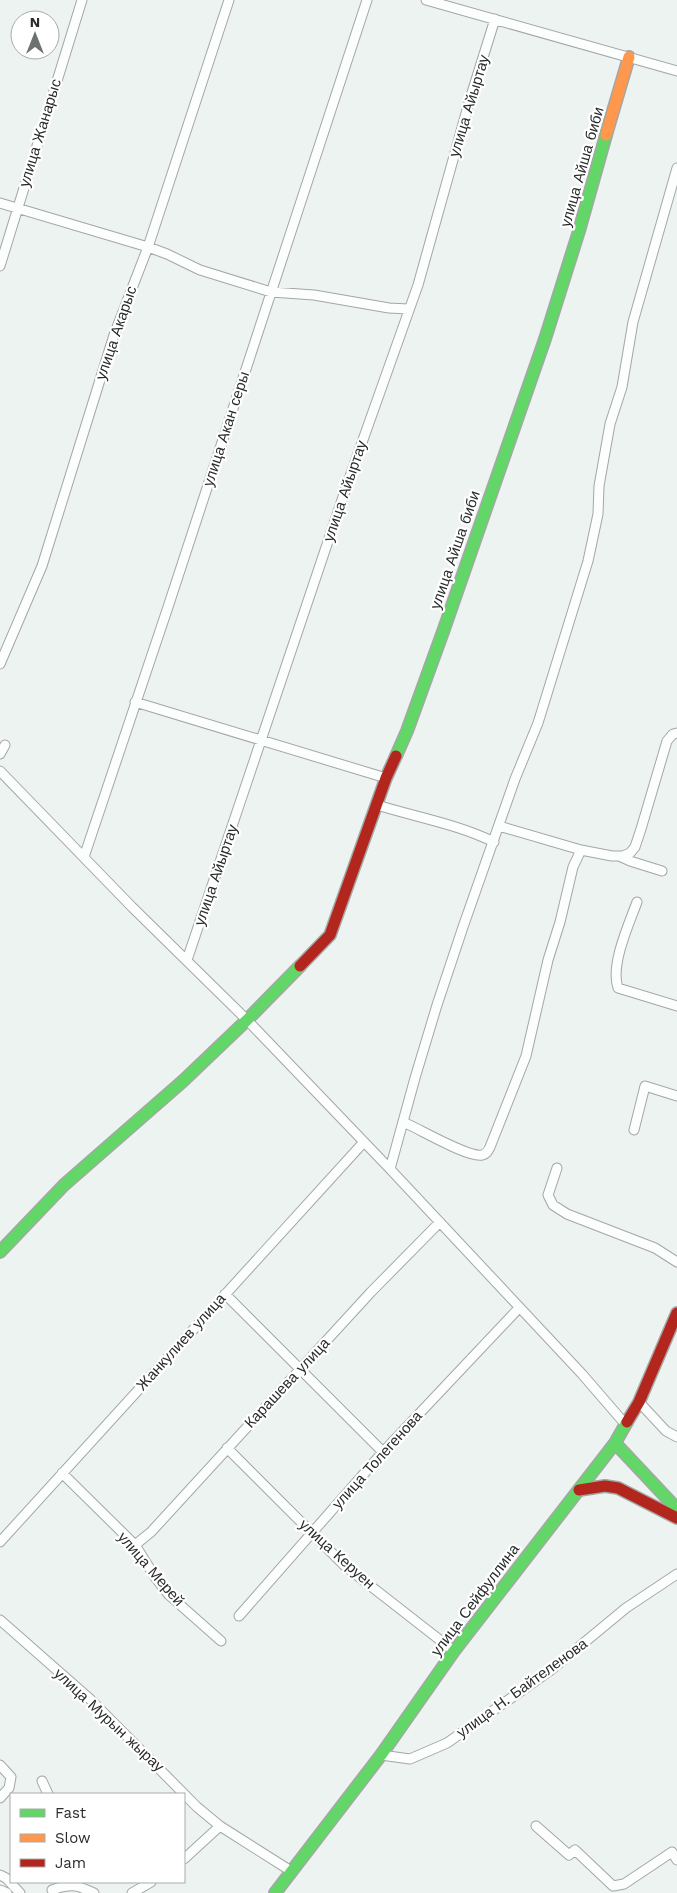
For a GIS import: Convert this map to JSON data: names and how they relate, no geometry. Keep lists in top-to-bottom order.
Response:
{
  "streets": {
    "street": [
      "улица Айыртау",
      "улица Жанарыс",
      "улица Айша биби",
      "улица Акарыс",
      "улица Акан серы",
      "Жанкулиев улица",
      "Карашева улица",
      "улица Толегенова",
      "улица Керуен",
      "улица Мерей",
      "улица Сейфуллина",
      "улица Н. Байтеленова",
      "улица Мурын жырау"
    ]
  },
  "crossings": [
    ["Жанкулиев улица", "улица Мерей"],
    ["Карашева улица", "улица Керуен"],
    ["Карашева улица", "улица Мерей"],
    ["улица Толегенова", "улица Керуен"],
    ["улица Керуен", "улица Сейфуллина"],
    ["улица Сейфуллина", "улица Н. Байтеленова"],
    ["улица Сейфуллина", "улица Мурын жырау"]
  ],
  "legend": ["Fast", "Slow", "Jam"],
  "north": "top"
}
